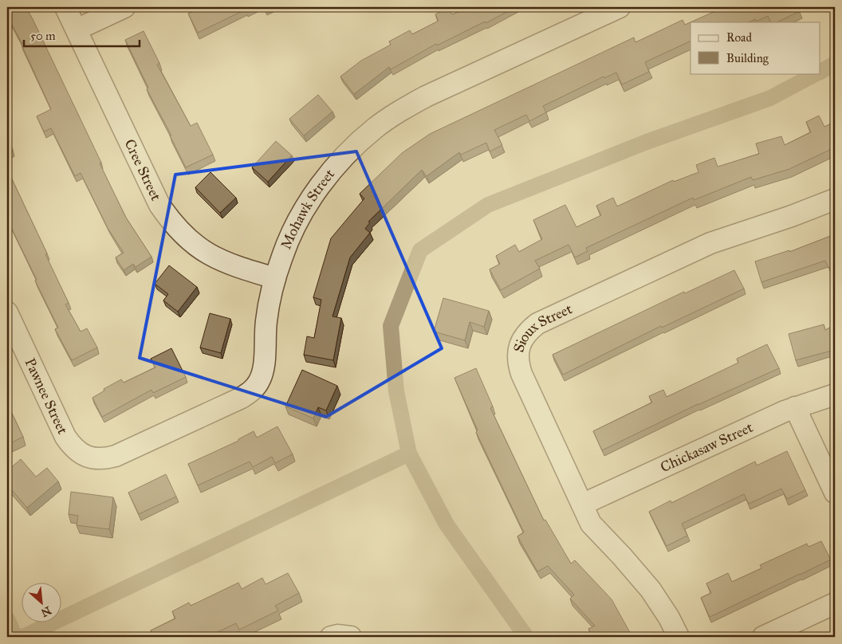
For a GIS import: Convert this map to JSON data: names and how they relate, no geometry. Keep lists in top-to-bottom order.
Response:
{
  "streets": {
    "street": [
      "Cree Street",
      "Mohawk Street",
      "Sioux Street",
      "Pawnee Street",
      "Chickasaw Street"
    ]
  },
  "crossings": [
    ["Cree Street", "Mohawk Street"],
    ["Mohawk Street", "Pawnee Street"],
    ["Sioux Street", "Chickasaw Street"]
  ],
  "legend": ["Road", "Building"],
  "scale_bar": "50 m",
  "north": "bottom right"
}
